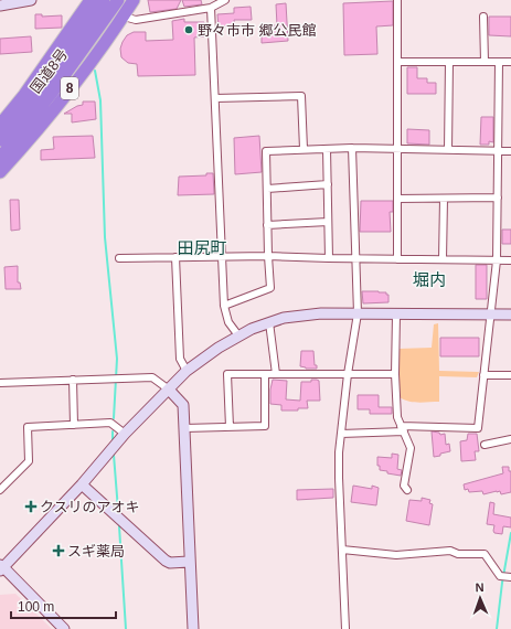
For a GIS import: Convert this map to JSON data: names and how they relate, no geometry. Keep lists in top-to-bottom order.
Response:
{
  "streets": {
    "highway": ["国道8号", "8"]
  },
  "districts": ["田尻町", "堀内"],
  "places": {
    "other": ["野々市市 郷公民館"],
    "health": ["クスリのアオキ", "スギ薬局"]
  },
  "scale_bar": "100 m",
  "north": "top"
}
